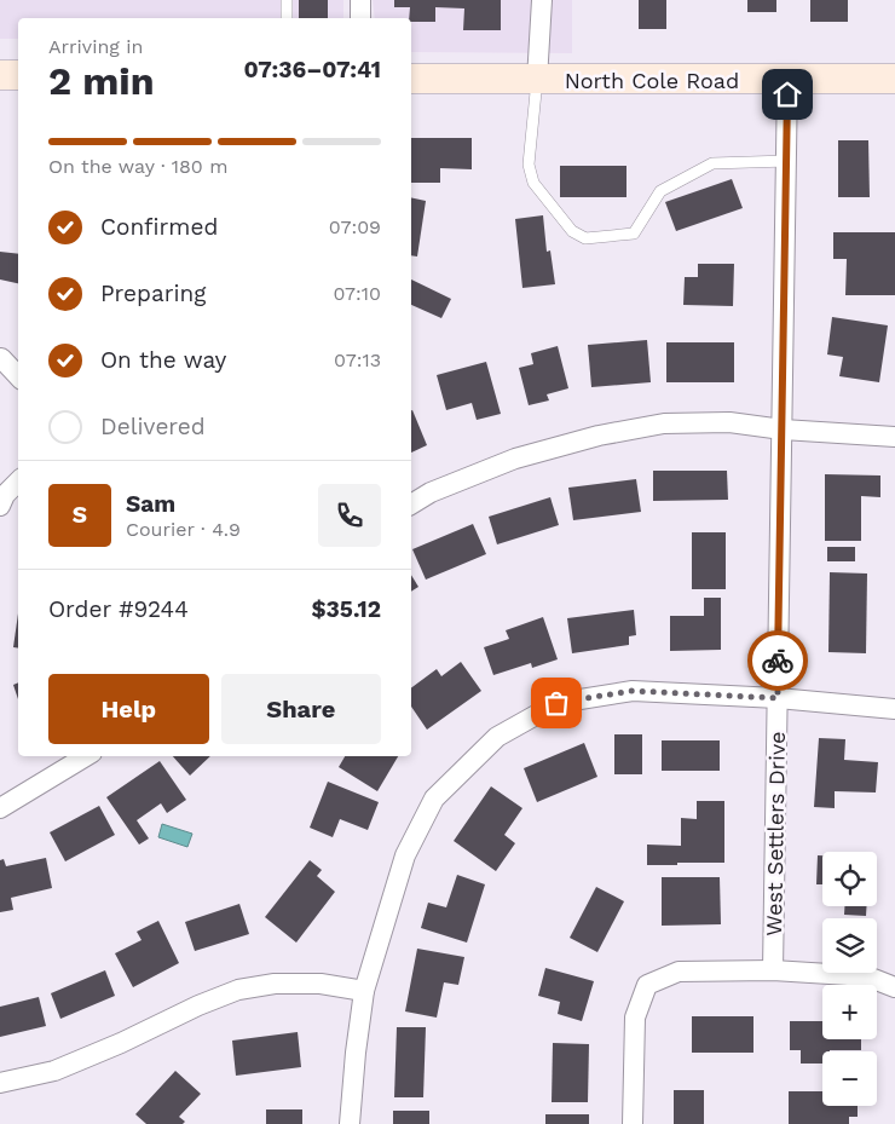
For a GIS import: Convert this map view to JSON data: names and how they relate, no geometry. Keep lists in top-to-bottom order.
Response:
{
  "streets": {
    "main road": ["North Cole Road"],
    "street": ["West Settlers Drive"]
  },
  "crossings": [
    ["North Cole Road", "West Settlers Drive"]
  ],
  "page": {
    "heading": ["2 min", "Arriving in", "07:36–07:41"],
    "panel": [
      "Sam",
      "Courier · 4.9",
      "Order #9244",
      "$35.12"
    ],
    "bar": "On the way · 180 m",
    "list": [
      ["Confirmed", "07:09"],
      ["Preparing", "07:10"],
      ["On the way", "07:13"],
      "Delivered"
    ],
    "round": "S",
    "buttons": ["Help", "Share"],
    "map_buttons": ["+", "−"]
  }
}
